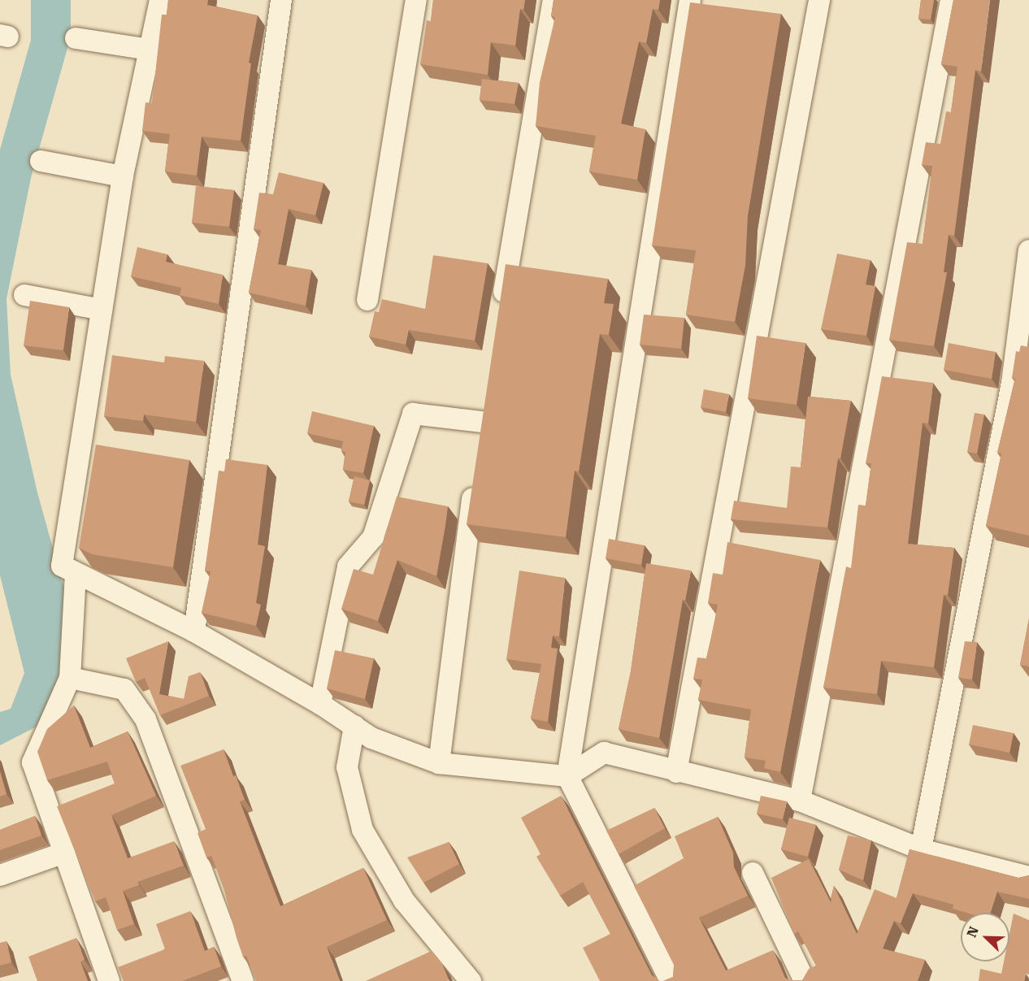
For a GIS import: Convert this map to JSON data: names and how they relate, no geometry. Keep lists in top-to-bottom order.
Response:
{
  "north": "top left"
}
